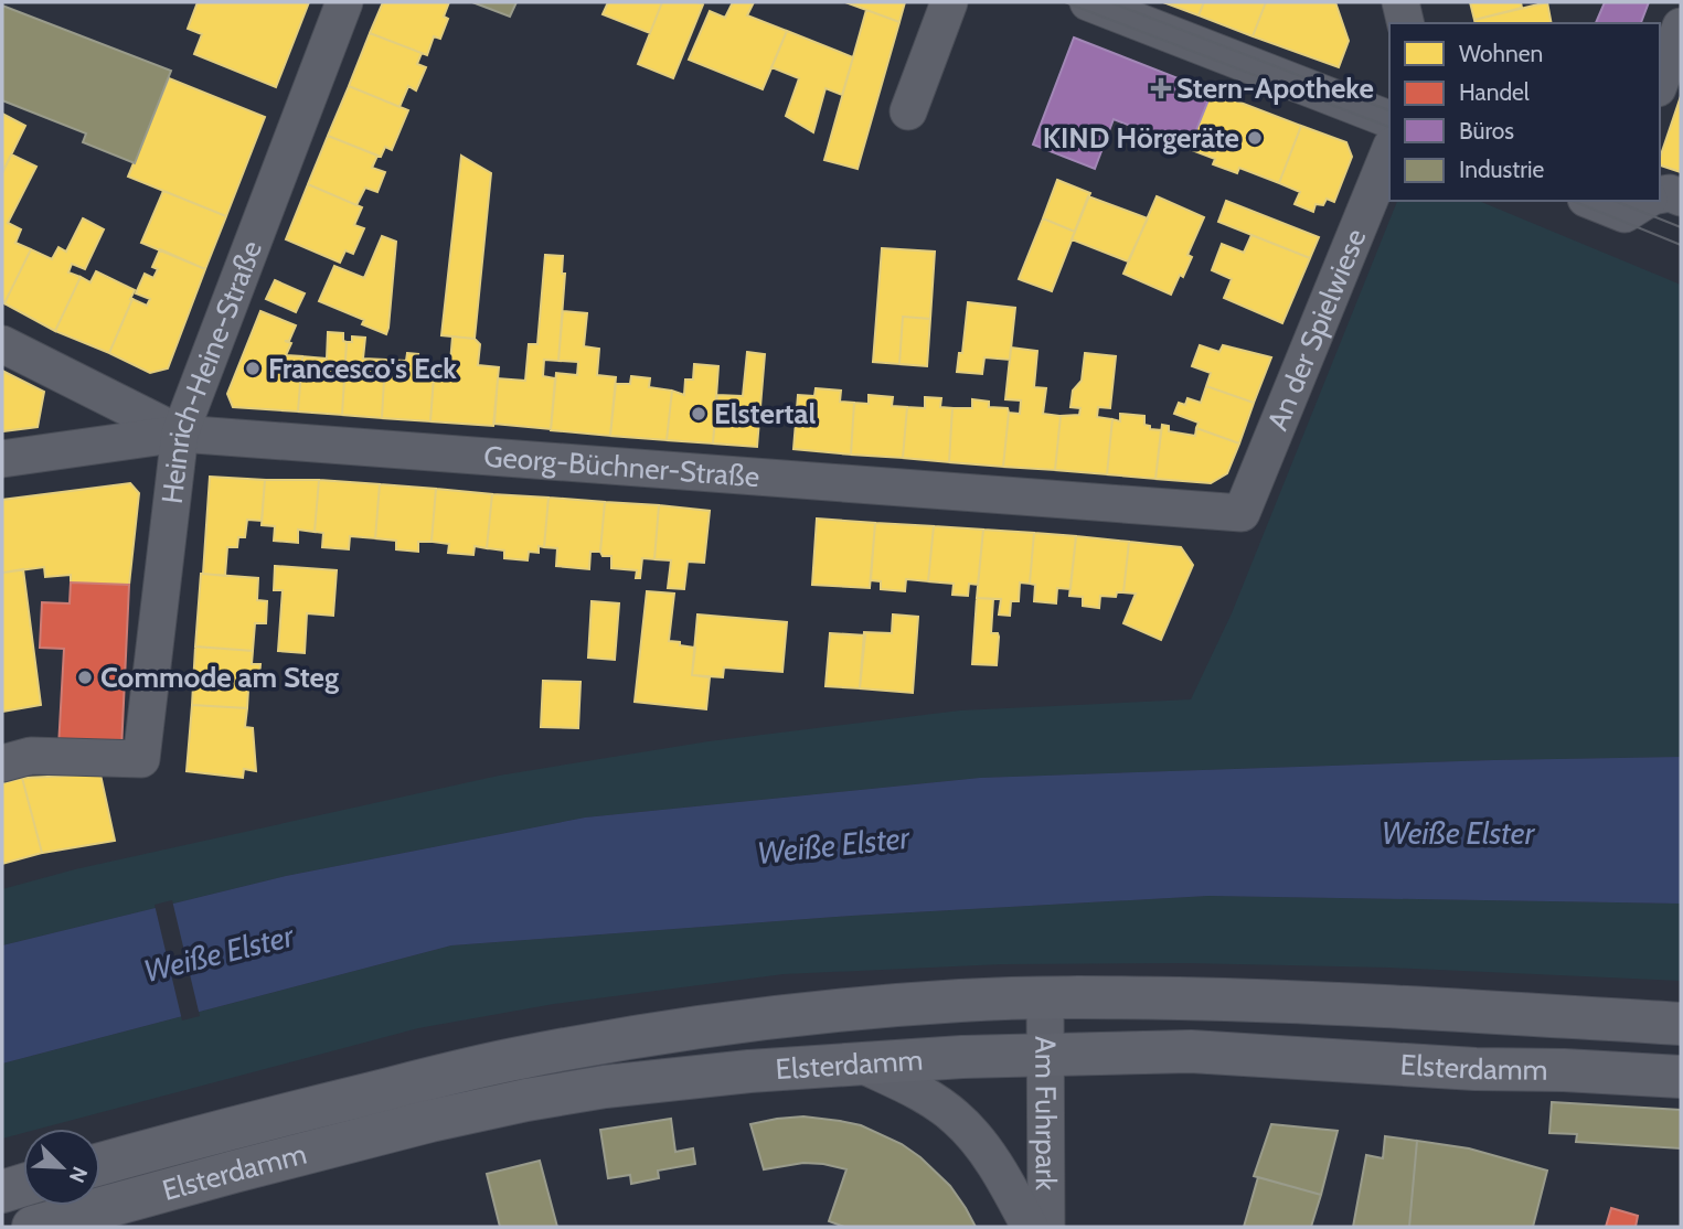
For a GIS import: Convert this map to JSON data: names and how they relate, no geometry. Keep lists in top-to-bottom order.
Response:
{
  "streets": {
    "main road": ["Elsterdamm"],
    "street": [
      "An der Spielwiese",
      "Heinrich-Heine-Straße",
      "Georg-Büchner-Straße",
      "Am Fuhrpark"
    ]
  },
  "crossings": [
    ["An der Spielwiese", "Georg-Büchner-Straße"],
    ["Heinrich-Heine-Straße", "Georg-Büchner-Straße"],
    ["Elsterdamm", "Am Fuhrpark"]
  ],
  "water": ["Weiße Elster"],
  "places": {
    "health": ["Stern-Apotheke"],
    "other": [
      "KIND Hörgeräte",
      "Francesco's Eck",
      "Elstertal",
      "Commode am Steg"
    ]
  },
  "legend": [
    "Wohnen",
    "Handel",
    "Büros",
    "Industrie"
  ],
  "north": "bottom right"
}
